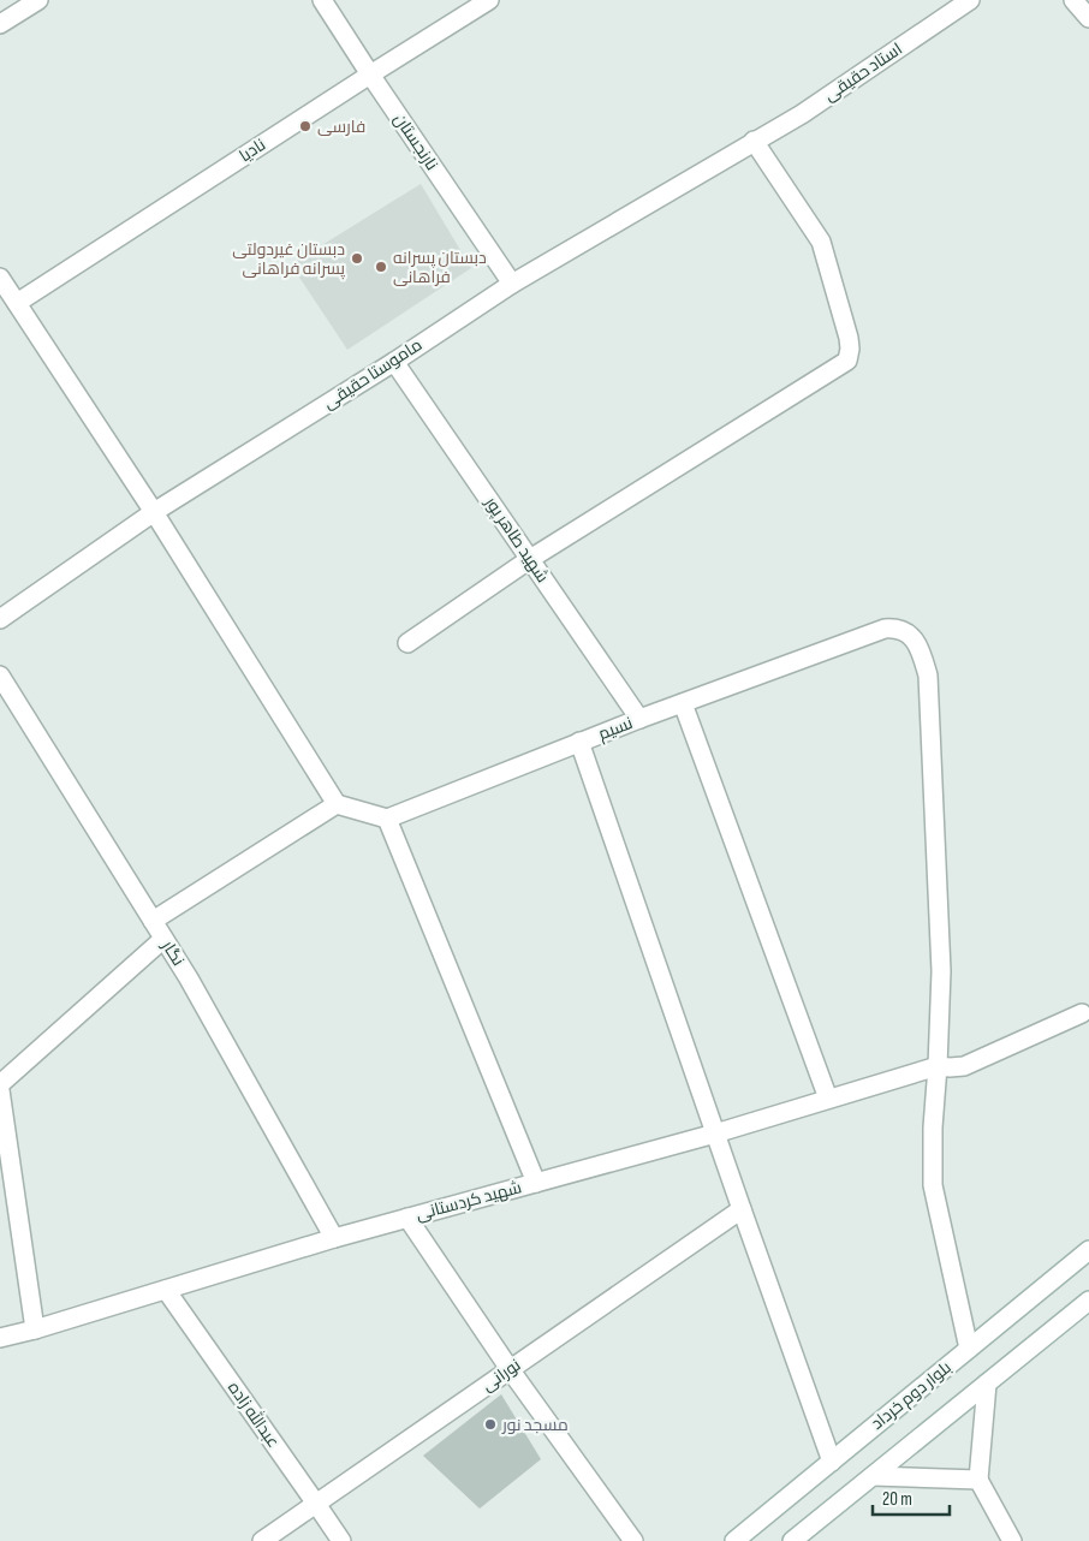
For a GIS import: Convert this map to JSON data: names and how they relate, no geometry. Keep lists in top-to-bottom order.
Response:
{
  "streets": {
    "street": [
      "استاد حقیقی",
      "نارنجستان",
      "نادیا",
      "ماموستا حقیقی",
      "شهید طاهر پور",
      "نسیم",
      "نگار",
      "شهید کردستانی",
      "نورانی",
      "بلوار دوم خرداد",
      "عبدالله زاده"
    ]
  },
  "crossings": [
    ["استاد حقیقی", "ماموستا حقیقی"],
    ["نارنجستان", "نادیا"],
    ["نارنجستان", "ماموستا حقیقی"],
    ["ماموستا حقیقی", "شهید طاهر پور"],
    ["شهید طاهر پور", "نسیم"],
    ["نسیم", "شهید کردستانی"],
    ["نگار", "شهید کردستانی"],
    ["شهید کردستانی", "عبدالله زاده"],
    ["نورانی", "عبدالله زاده"]
  ],
  "places": [
    "فارسی",
    "دبستان غیردولتی پسرانه فراهانی",
    "دبستان پسرانه فراهانی",
    "مسجد نور"
  ],
  "scale_bar": "20 m"
}
